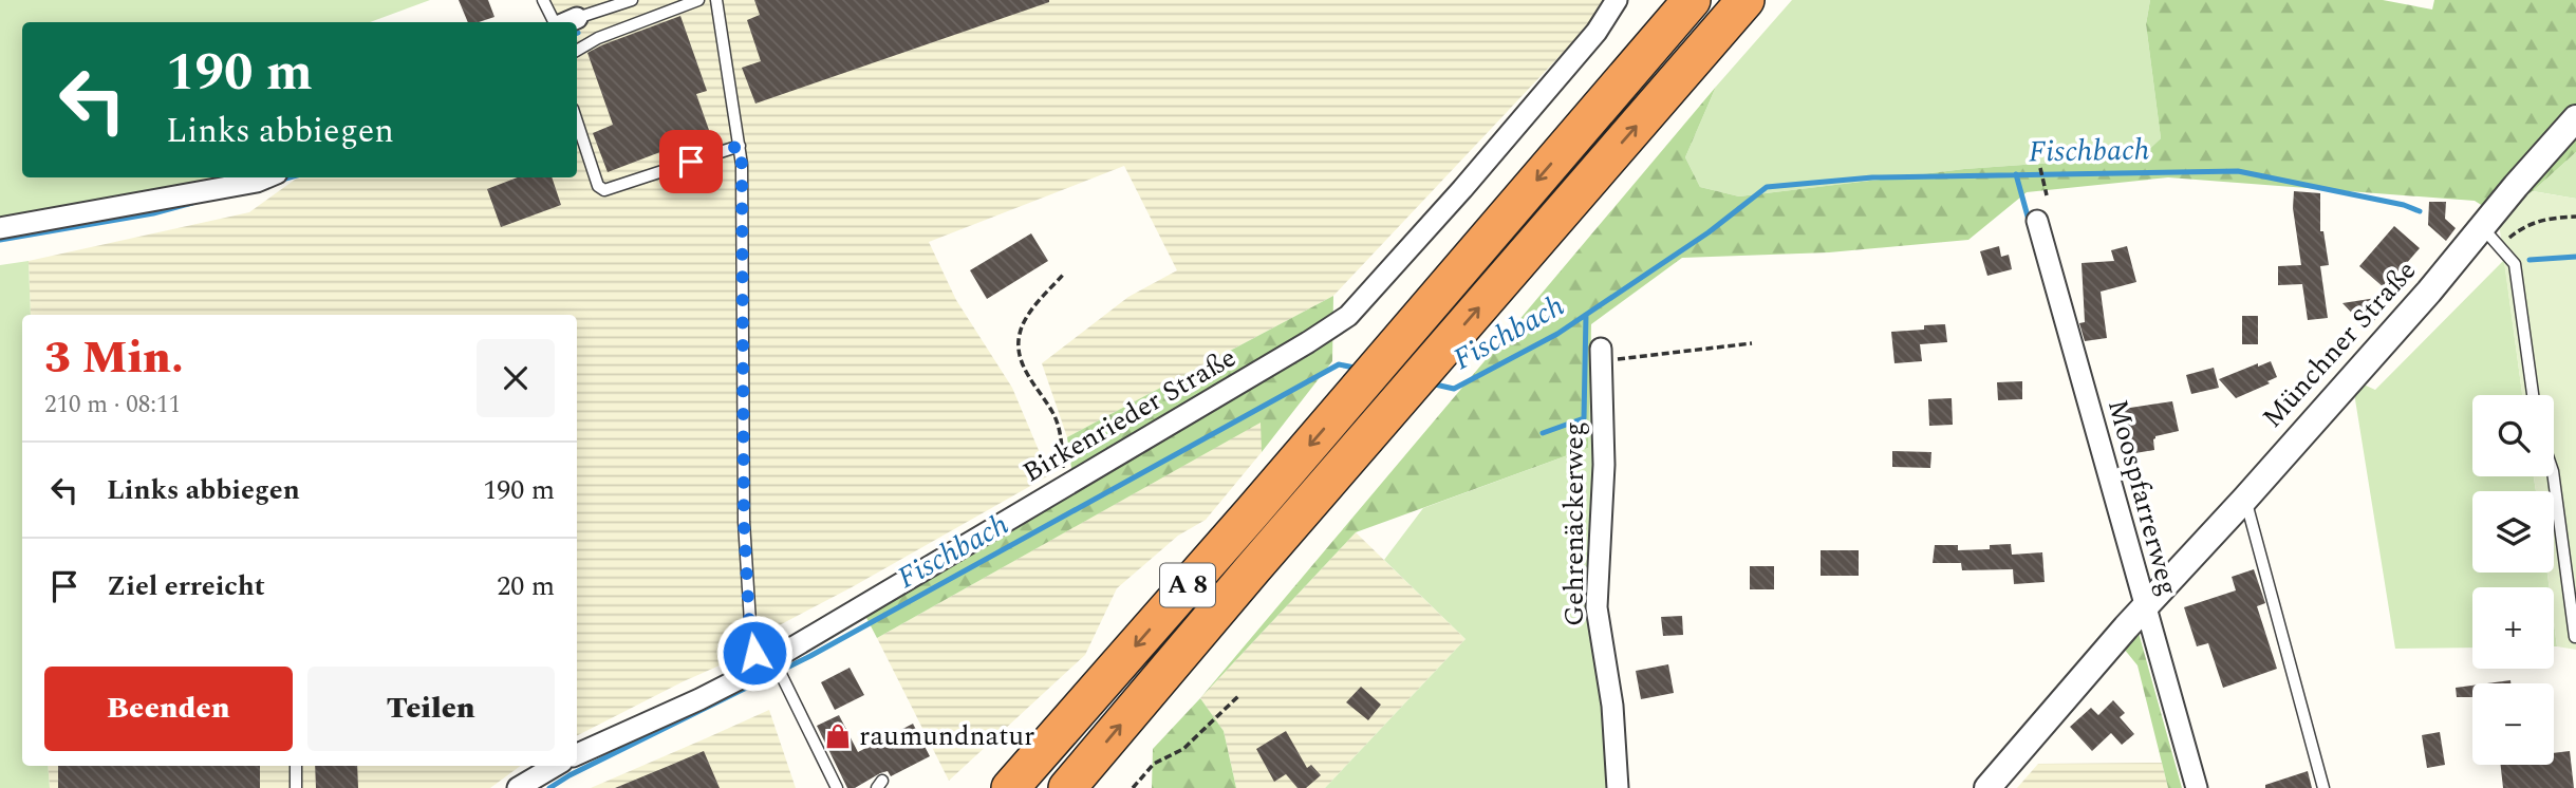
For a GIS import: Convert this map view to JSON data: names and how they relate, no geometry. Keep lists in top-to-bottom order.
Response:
{
  "streets": {
    "highway": ["A 8"],
    "street": [
      "Münchner Straße",
      "Birkenrieder Straße",
      "Moospfarrerweg",
      "Gehrenäckerweg"
    ]
  },
  "crossings": [
    ["Münchner Straße", "Moospfarrerweg"]
  ],
  "water": ["Fischbach"],
  "places": {
    "shop": ["raumundnatur"]
  },
  "page": {
    "turn": ["190 m", "Links abbiegen"],
    "heading": ["3 Min.", "210 m · 08:11"],
    "map_buttons": ["+", "−"],
    "list": [
      {
        "name": "Links abbiegen",
        "value": "190 m"
      },
      {
        "name": "Ziel erreicht",
        "value": "20 m"
      }
    ],
    "buttons": ["Beenden", "Teilen"]
  }
}
